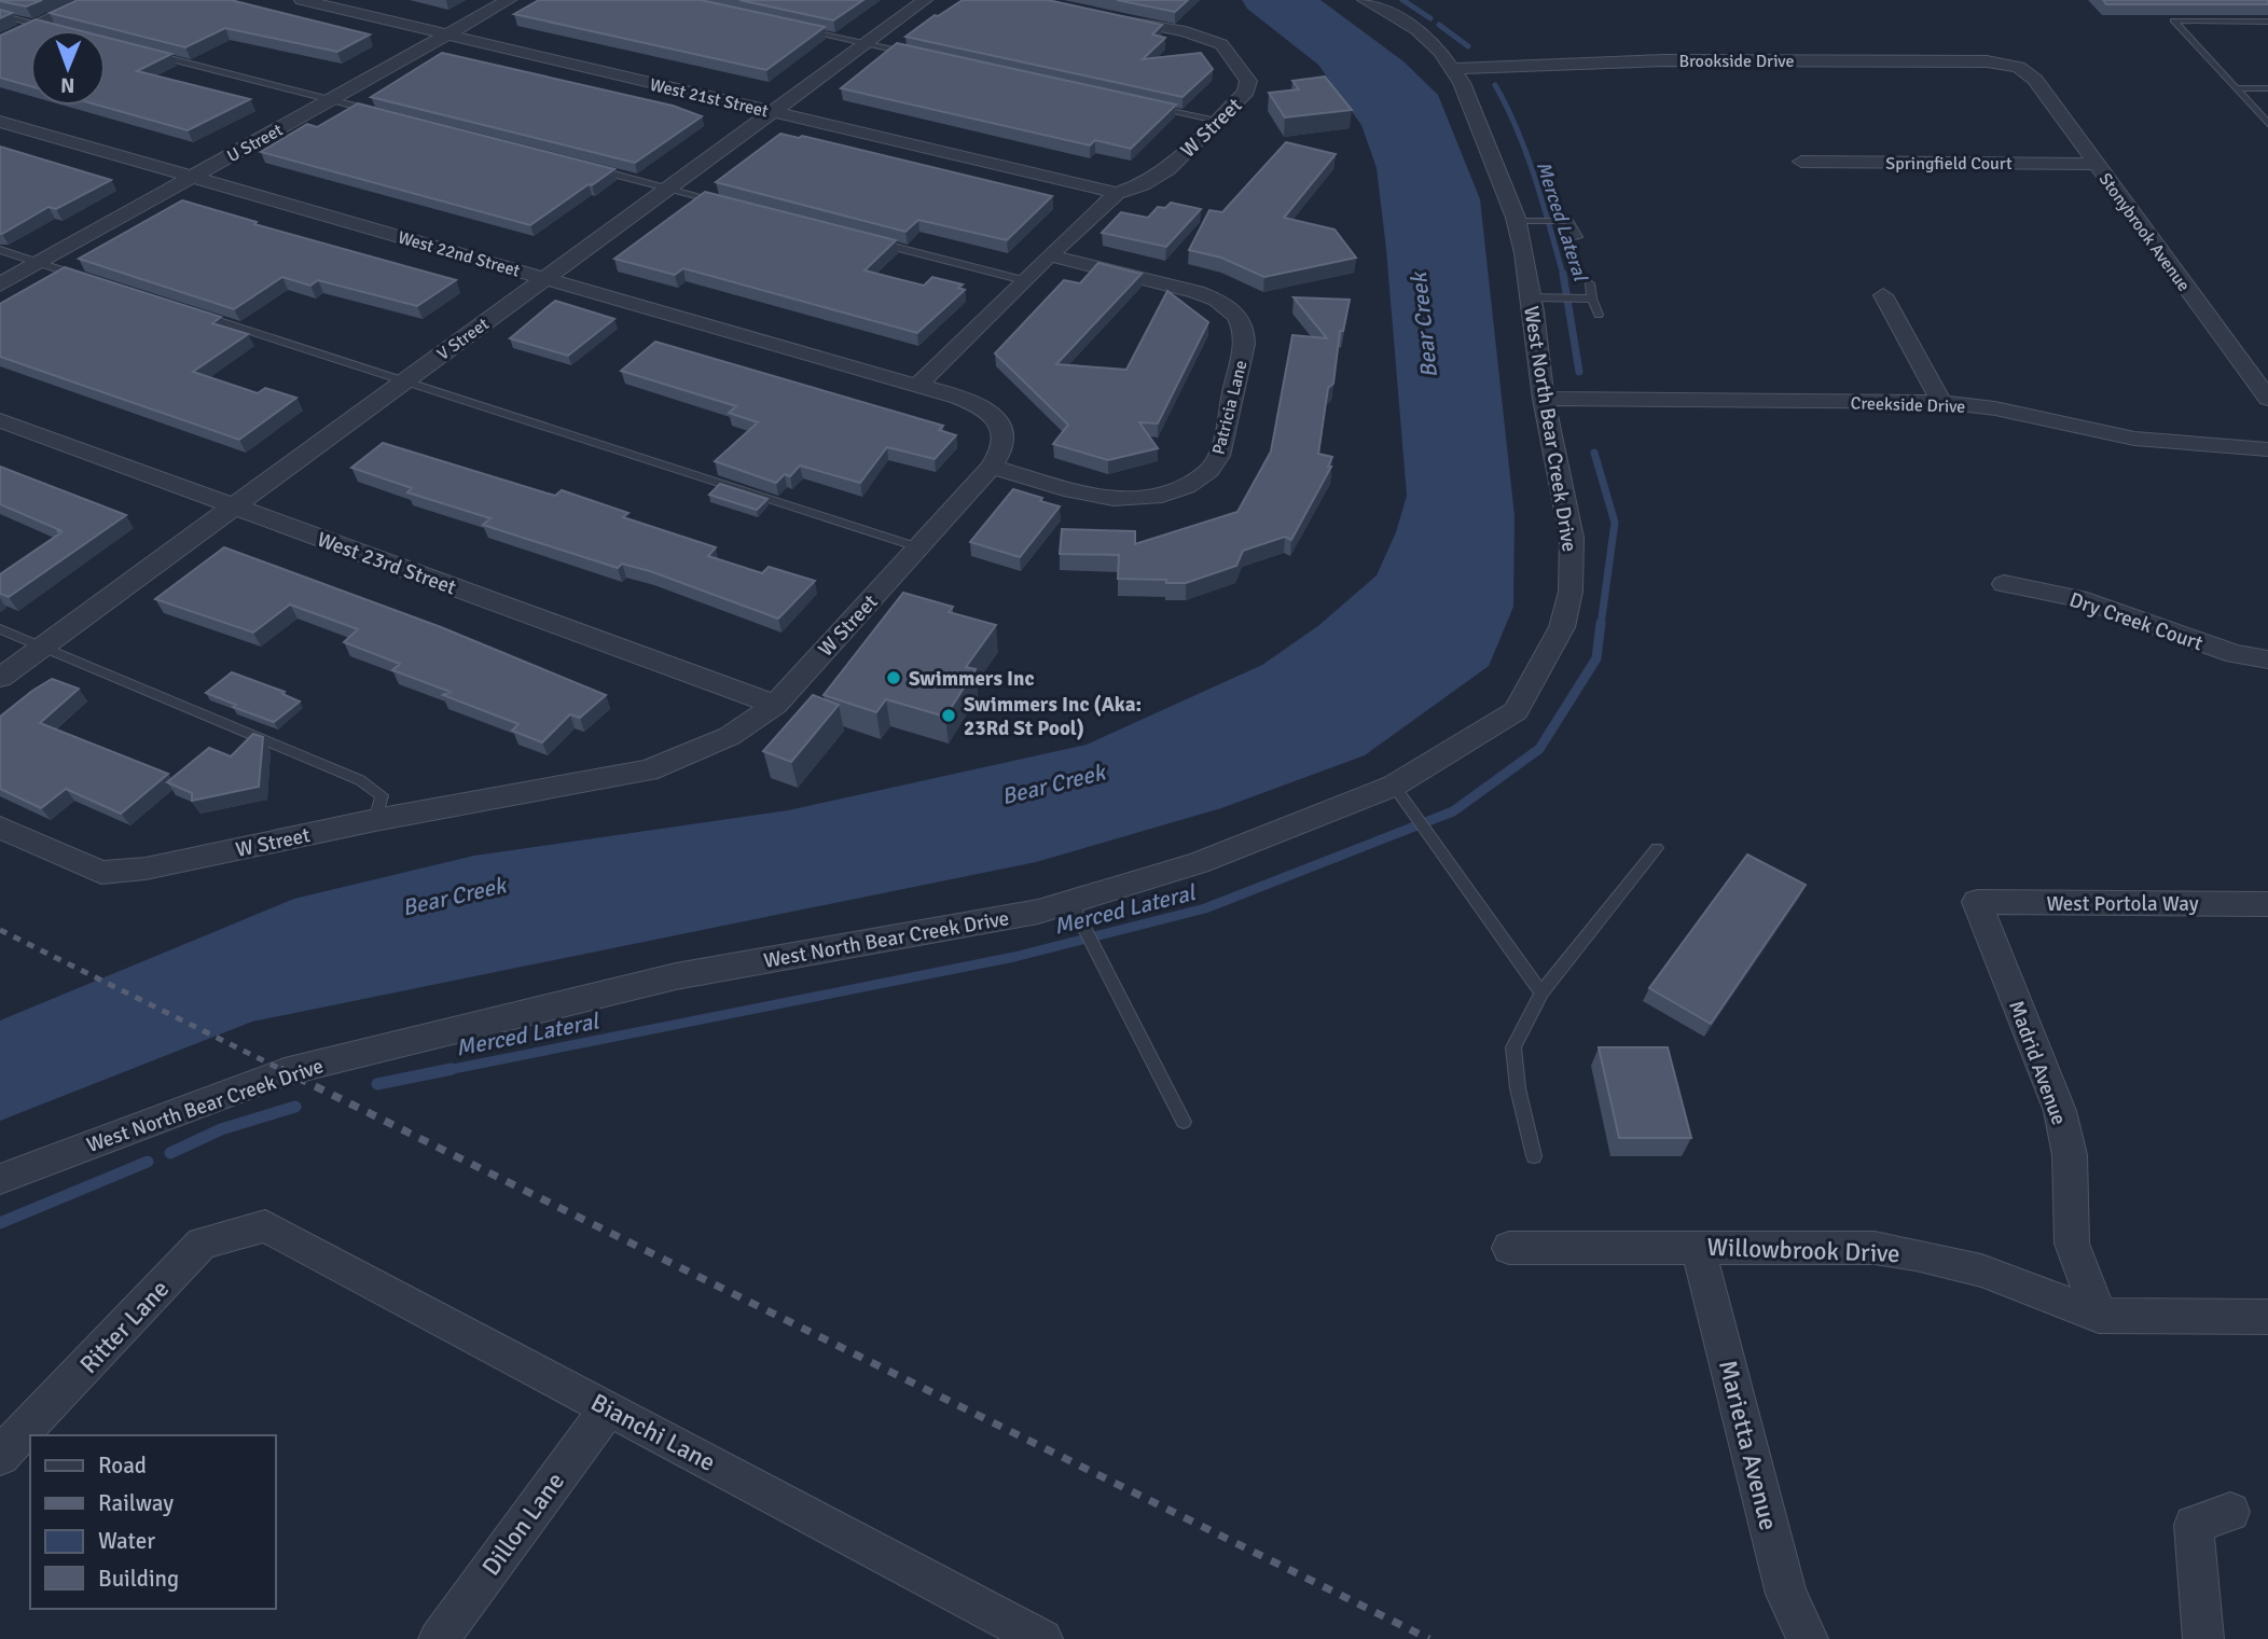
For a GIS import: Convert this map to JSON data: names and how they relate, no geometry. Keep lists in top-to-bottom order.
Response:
{
  "streets": {
    "street": [
      "Brookside Drive",
      "West 21st Street",
      "W Street",
      "U Street",
      "Springfield Court",
      "Stonybrook Avenue",
      "West 22nd Street",
      "V Street",
      "Creekside Drive",
      "Patricia Lane",
      "West North Bear Creek Drive",
      "West 23rd Street",
      "Dry Creek Court",
      "West Portola Way",
      "Madrid Avenue",
      "Willowbrook Drive",
      "Ritter Lane",
      "Bianchi Lane",
      "Marietta Avenue",
      "Dillon Lane"
    ]
  },
  "crossings": [
    ["Brookside Drive", "Stonybrook Avenue"],
    ["Brookside Drive", "West North Bear Creek Drive"],
    ["West 21st Street", "W Street"],
    ["West 21st Street", "U Street"],
    ["West 21st Street", "V Street"],
    ["W Street", "West 22nd Street"],
    ["W Street", "Patricia Lane"],
    ["W Street", "West 23rd Street"],
    ["U Street", "West 22nd Street"],
    ["Springfield Court", "Stonybrook Avenue"],
    ["West 22nd Street", "V Street"],
    ["V Street", "West 23rd Street"],
    ["Creekside Drive", "West North Bear Creek Drive"],
    ["West Portola Way", "Madrid Avenue"],
    ["Madrid Avenue", "Willowbrook Drive"],
    ["Willowbrook Drive", "Marietta Avenue"],
    ["Ritter Lane", "Bianchi Lane"],
    ["Bianchi Lane", "Dillon Lane"]
  ],
  "water": ["Merced Lateral", "Bear Creek"],
  "places": ["Swimmers Inc", "Swimmers Inc (Aka: 23Rd St Pool)"],
  "legend": [
    "Road",
    "Railway",
    "Water",
    "Building"
  ],
  "north": "bottom"
}
